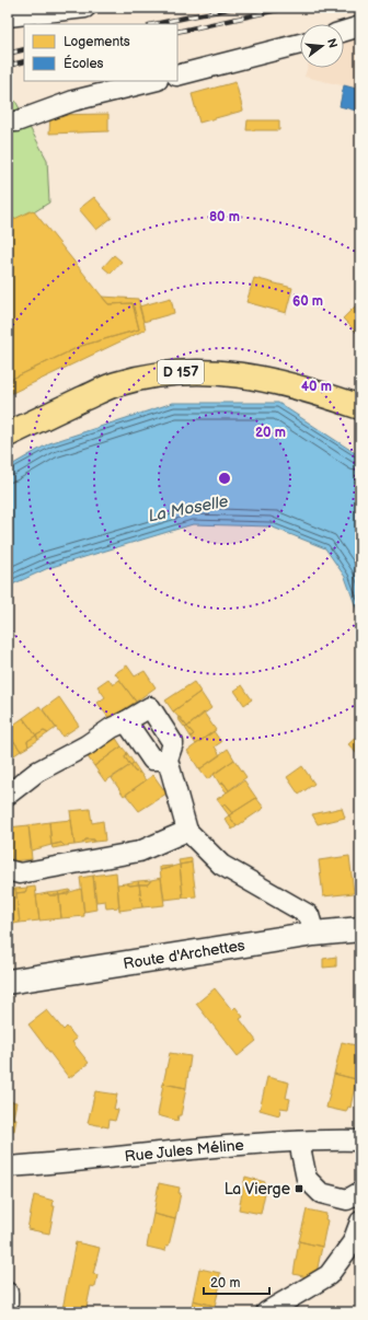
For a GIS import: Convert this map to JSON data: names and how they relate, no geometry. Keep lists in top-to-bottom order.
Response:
{
  "streets": {
    "main road": ["D 157"],
    "street": ["Route d'Archettes", "Rue Jules Méline"]
  },
  "water": ["La Moselle"],
  "places": {
    "transit": ["La Vierge"]
  },
  "legend": ["Logements", "Écoles"],
  "scale_bar": "20 m",
  "north": "right",
  "rings": [
    "80 m",
    "60 m",
    "40 m",
    "20 m"
  ]
}
